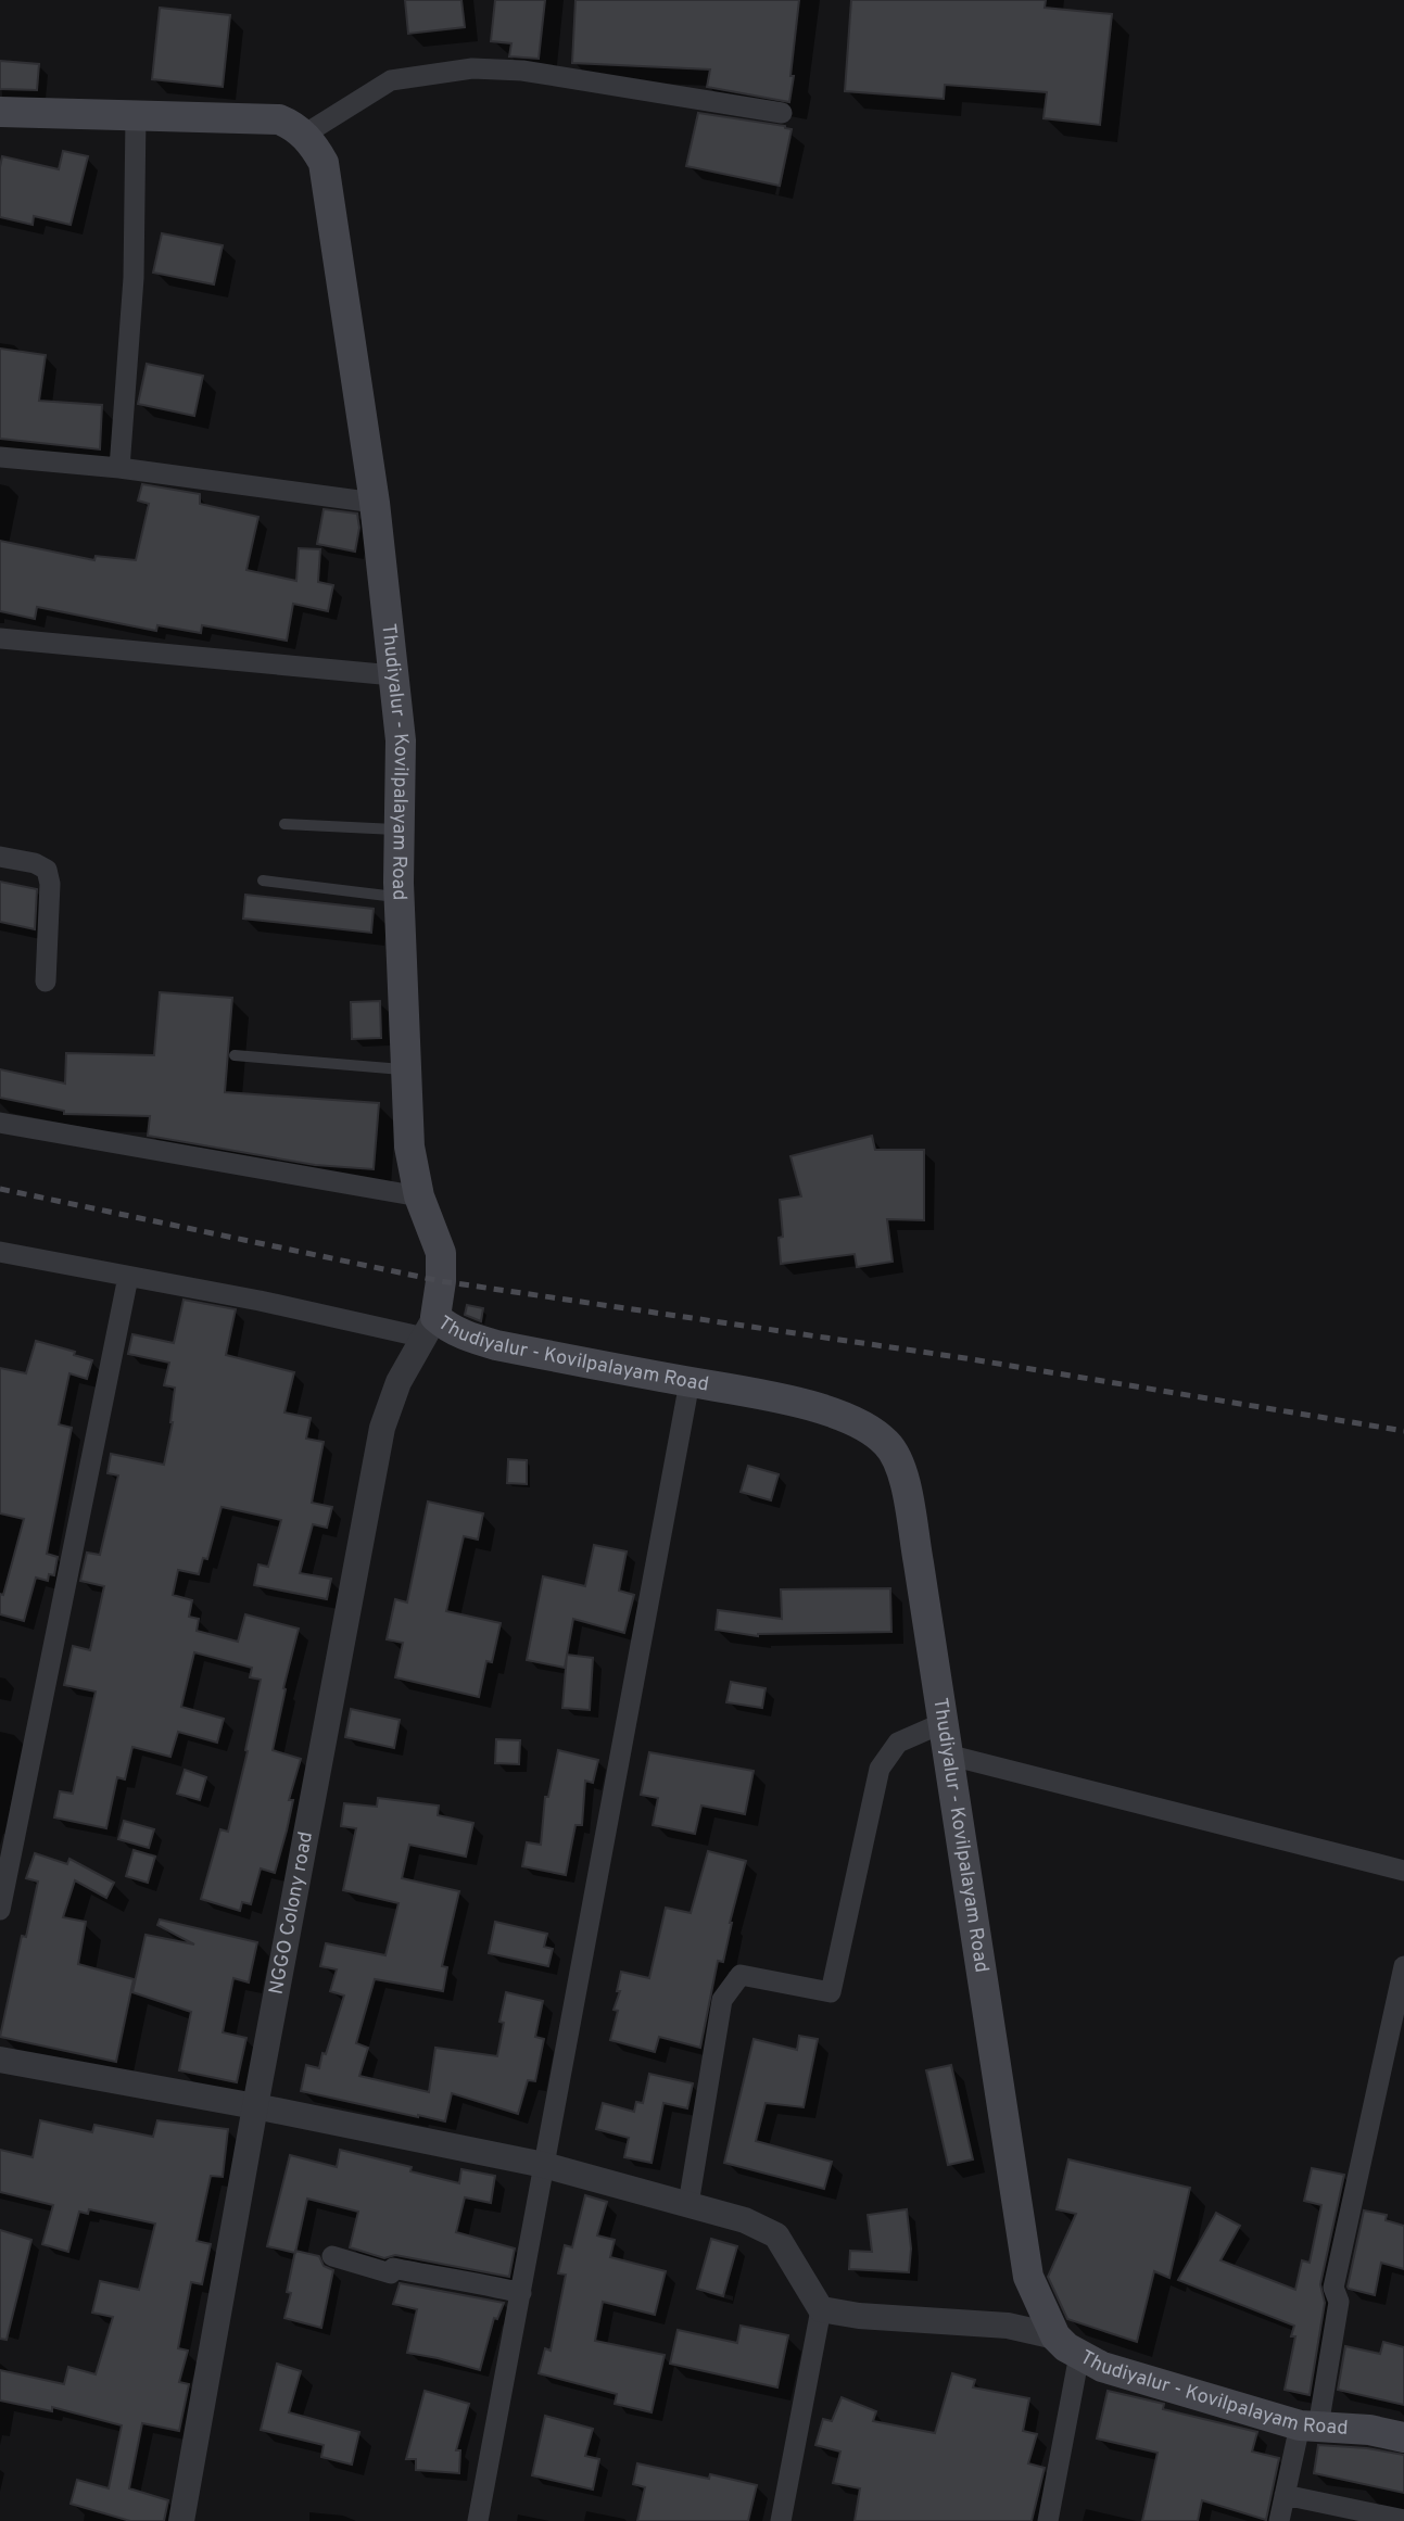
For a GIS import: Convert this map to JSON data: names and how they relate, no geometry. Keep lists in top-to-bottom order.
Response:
{
  "streets": {
    "main road": ["Thudiyalur - Kovilpalayam Road"],
    "street": ["NGGO Colony road"]
  },
  "crossings": [
    ["Thudiyalur - Kovilpalayam Road", "NGGO Colony road"]
  ]
}
